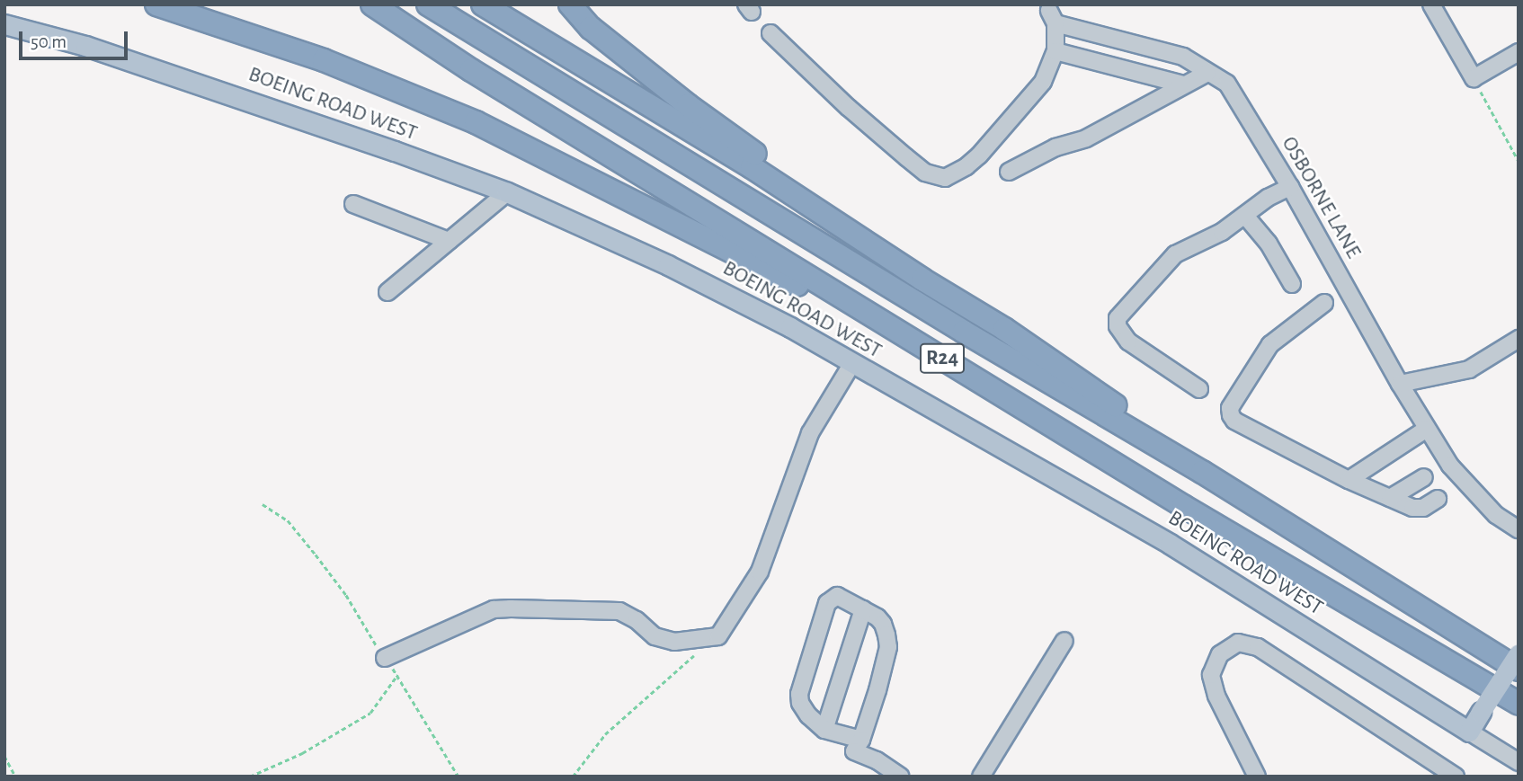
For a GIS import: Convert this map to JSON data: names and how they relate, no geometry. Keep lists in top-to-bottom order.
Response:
{
  "streets": {
    "highway": ["R24"],
    "main road": ["BOEING ROAD WEST"],
    "street": ["OSBORNE LANE"]
  },
  "scale_bar": "50 m"
}
